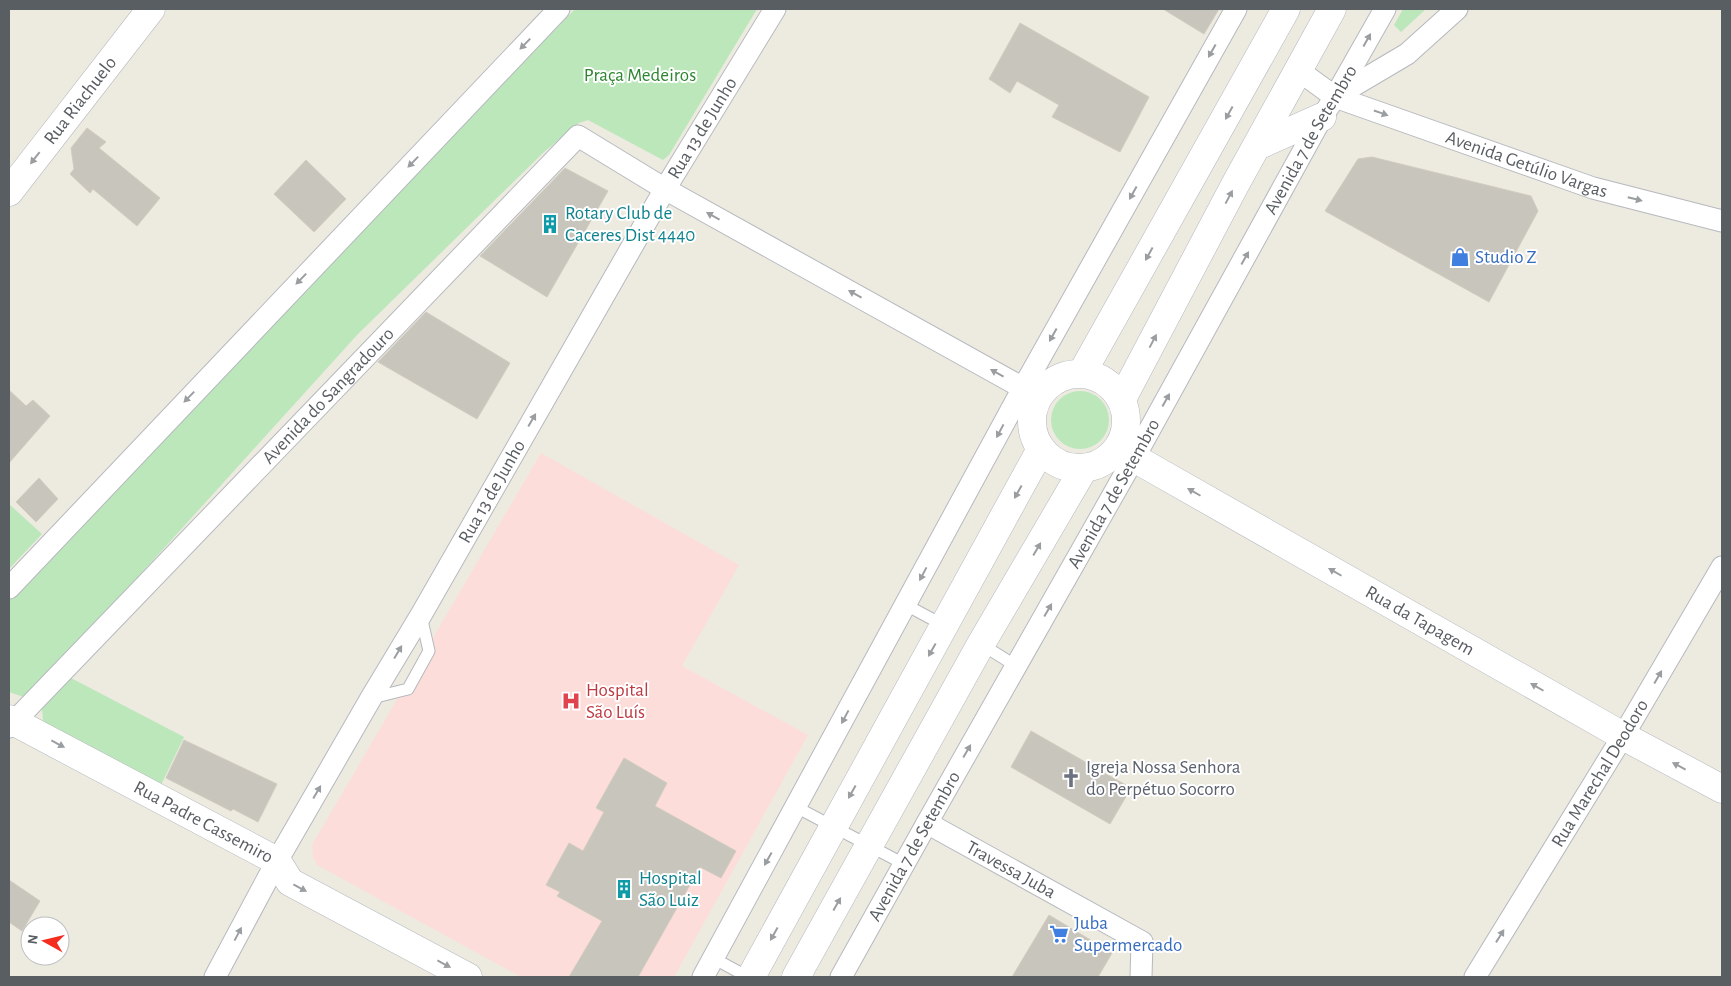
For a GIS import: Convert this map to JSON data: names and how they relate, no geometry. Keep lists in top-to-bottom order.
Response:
{
  "streets": {
    "main road": [
      "Rua Riachuelo",
      "Avenida 7 de Setembro",
      "Rua da Tapagem",
      "Rua Padre Cassemiro"
    ],
    "street": [
      "Rua 13 de Junho",
      "Avenida Getúlio Vargas",
      "Avenida do Sangradouro",
      "Rua Marechal Deodoro",
      "Travessa Juba"
    ]
  },
  "crossings": [
    ["Rua 13 de Junho", "Avenida do Sangradouro"],
    ["Rua 13 de Junho", "Rua Padre Cassemiro"],
    ["Avenida 7 de Setembro", "Avenida Getúlio Vargas"],
    ["Avenida 7 de Setembro", "Rua da Tapagem"],
    ["Avenida 7 de Setembro", "Travessa Juba"],
    ["Avenida do Sangradouro", "Rua Padre Cassemiro"],
    ["Rua da Tapagem", "Rua Marechal Deodoro"]
  ],
  "one_way": [
    "Rua Riachuelo",
    "Rua 13 de Junho",
    "Avenida Getúlio Vargas",
    "Rua da Tapagem",
    "Rua Marechal Deodoro",
    "Rua Padre Cassemiro"
  ],
  "parks": ["Praça Medeiros"],
  "places": {
    "building": ["Rotary Club de Caceres Dist 4440", "Hospital São Luiz"],
    "shop": ["Studio Z"],
    "hospital": ["Hospital São Luís"],
    "church": ["Igreja Nossa Senhora do Perpétuo Socorro"],
    "supermarket": ["Juba Supermercado"]
  },
  "north": "left"
}
